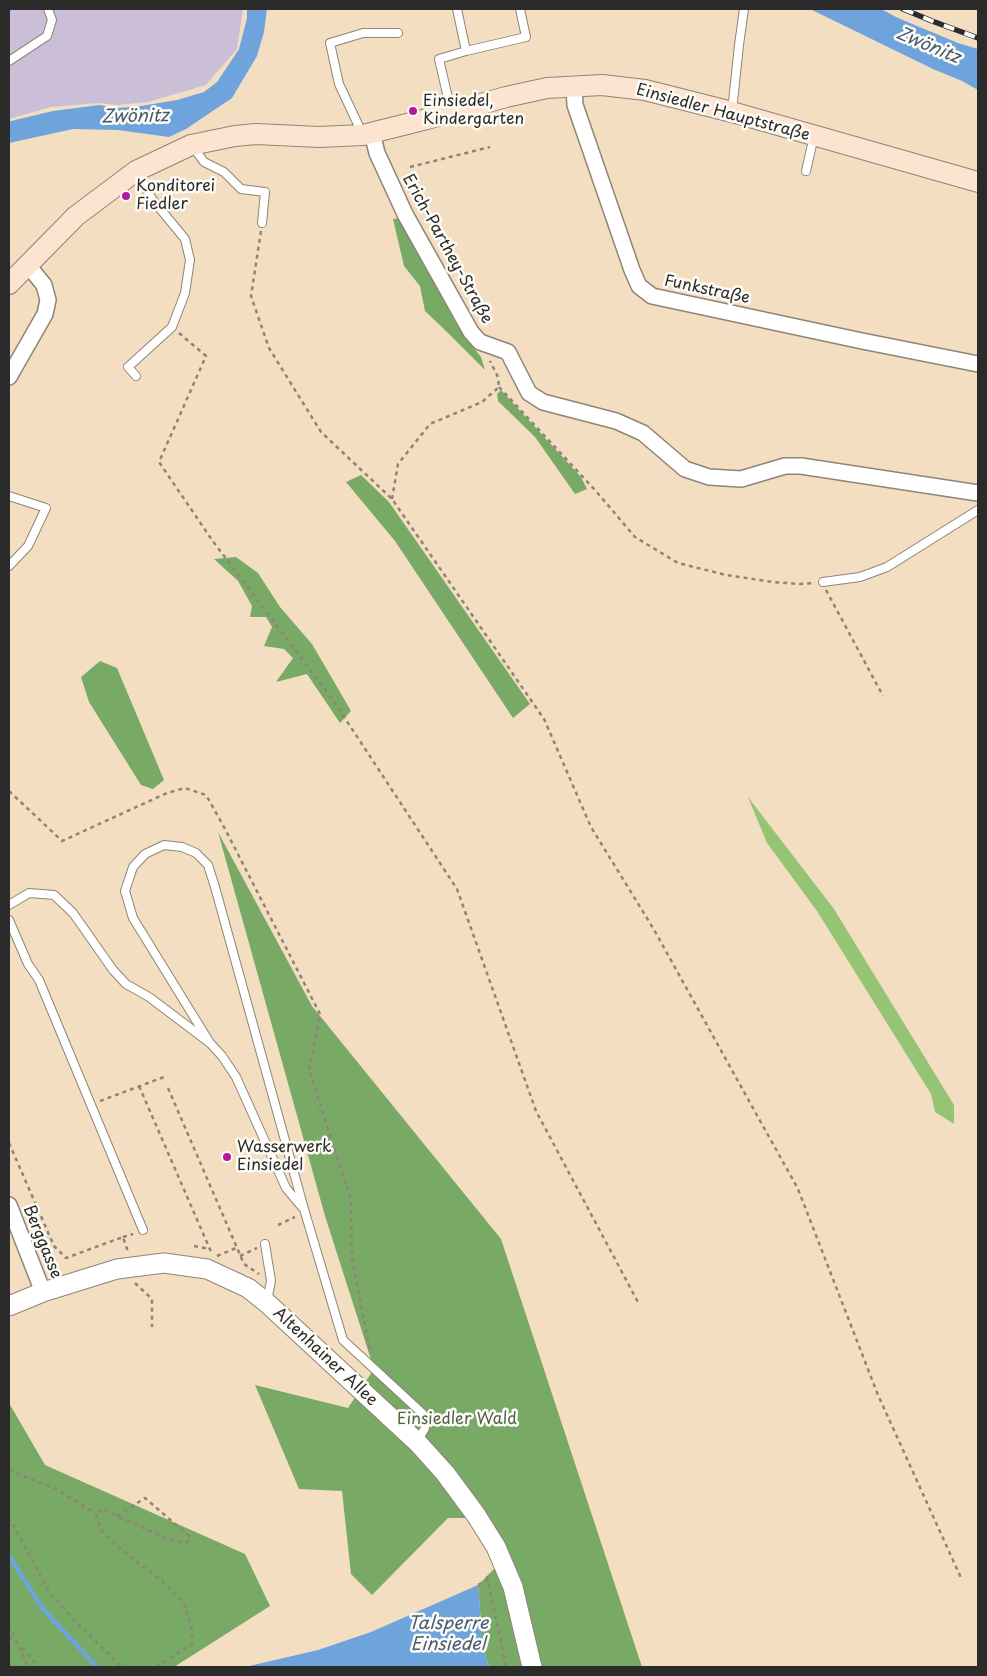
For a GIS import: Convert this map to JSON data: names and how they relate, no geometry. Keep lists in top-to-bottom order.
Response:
{
  "streets": {
    "main road": ["Einsiedler Hauptstraße"],
    "street": [
      "Erich-Parthey-Straße",
      "Funkstraße",
      "Berggasse",
      "Altenhainer Allee"
    ]
  },
  "crossings": [
    ["Einsiedler Hauptstraße", "Erich-Parthey-Straße"],
    ["Einsiedler Hauptstraße", "Funkstraße"],
    ["Berggasse", "Altenhainer Allee"]
  ],
  "water": ["Zwönitz", "Talsperre Einsiedel"],
  "parks": ["Einsiedler Wald"],
  "places": ["Einsiedel, Kindergarten", "Konditorei Fiedler", "Wasserwerk Einsiedel"]
}
